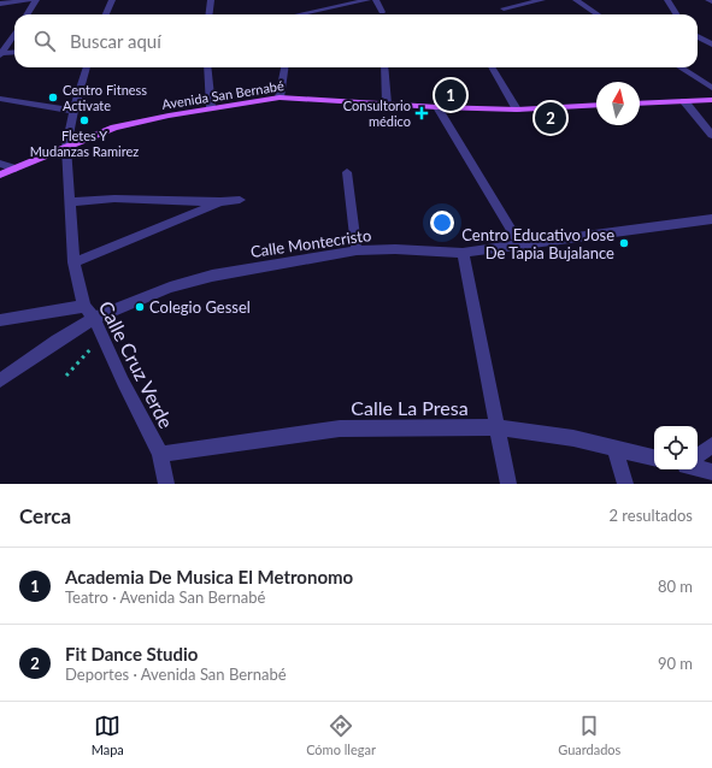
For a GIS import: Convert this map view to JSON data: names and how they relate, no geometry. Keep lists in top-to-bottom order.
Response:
{
  "streets": {
    "main road": ["Avenida San Bernabé"],
    "street": ["Calle Montecristo", "Calle Cruz Verde", "Calle La Presa"]
  },
  "crossings": [
    ["Avenida San Bernabé", "Calle Cruz Verde"],
    ["Calle Montecristo", "Calle Cruz Verde"],
    ["Calle Cruz Verde", "Calle La Presa"]
  ],
  "places": {
    "other": [
      "Centro Fitness Activate",
      "Fletes Y Mudanzas Ramirez",
      "Centro Educativo Jose De Tapia Bujalance",
      "Colegio Gessel"
    ],
    "health": ["Consultorio médico"]
  },
  "north": "top",
  "page": {
    "search": "Buscar aquí",
    "pins": ["1", "2"],
    "heading": ["Cerca", "2 resultados"],
    "list": [
      {
        "mark": "1",
        "name": "Academia De Musica El Metronomo",
        "note": "Teatro · Avenida San Bernabé",
        "value": "80 m"
      },
      {
        "mark": "2",
        "name": "Fit Dance Studio",
        "note": "Deportes · Avenida San Bernabé",
        "value": "90 m"
      }
    ],
    "nav": ["Mapa", "Cómo llegar", "Guardados"]
  }
}
